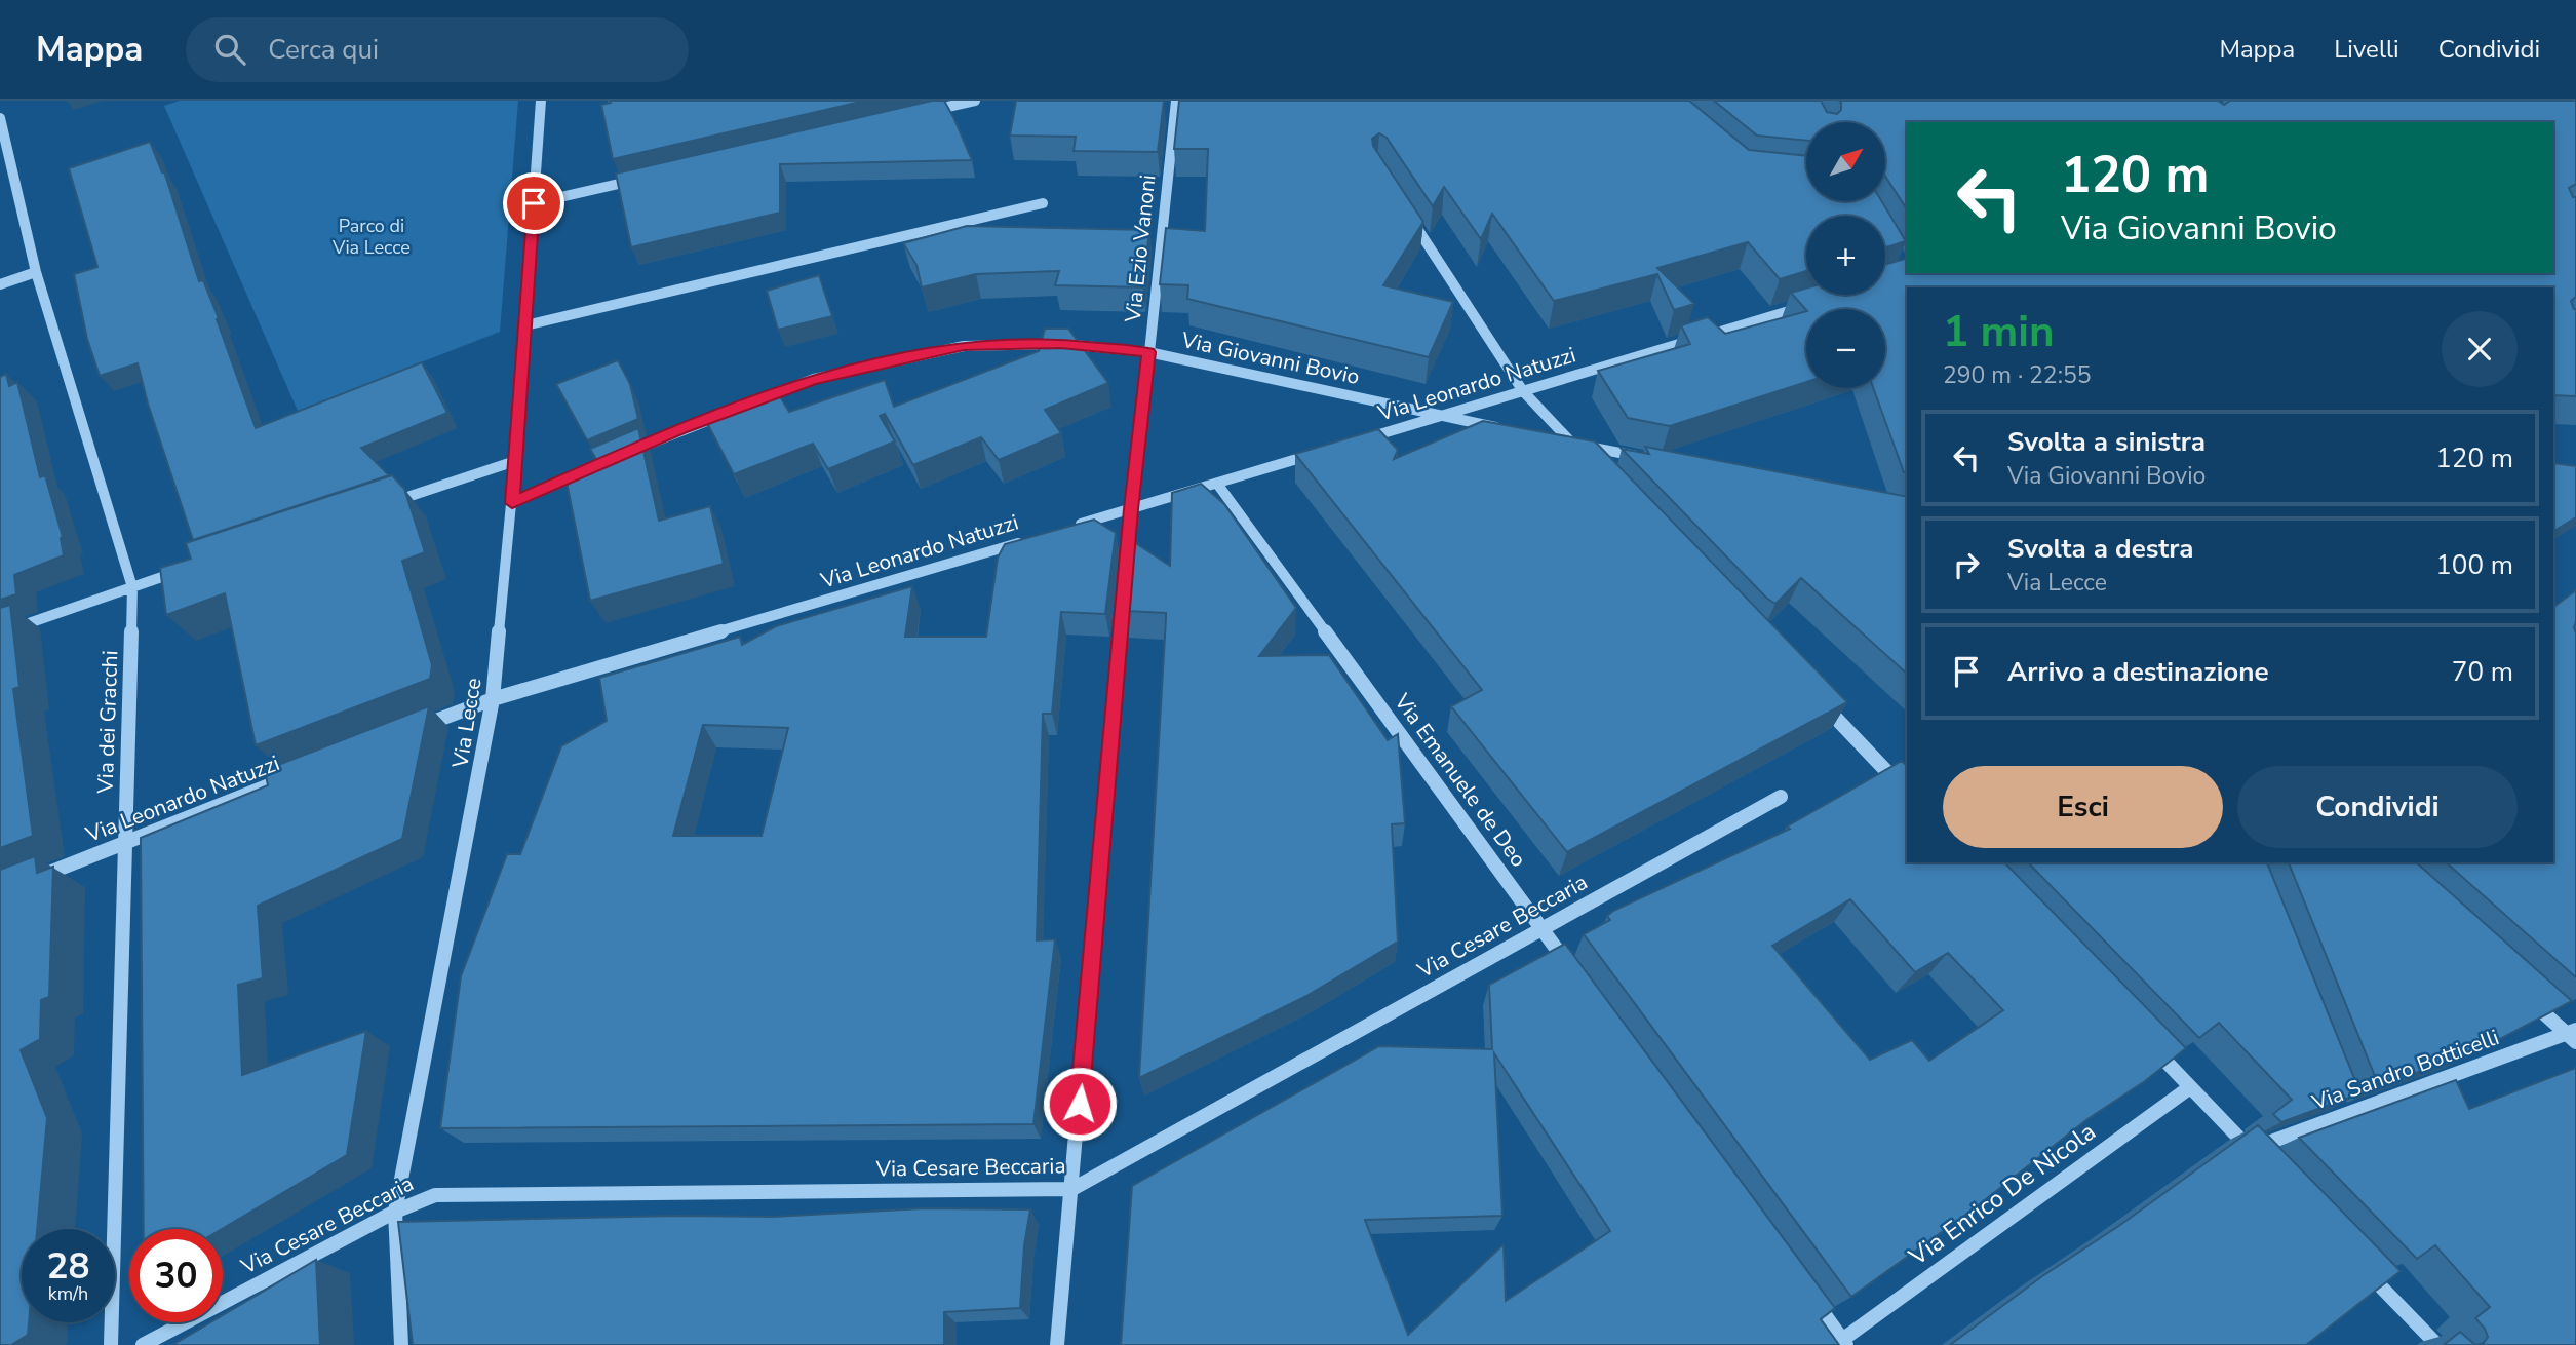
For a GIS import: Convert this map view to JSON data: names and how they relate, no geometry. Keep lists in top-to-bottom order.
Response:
{
  "streets": {
    "street": [
      "Via Ezio Vanoni",
      "Via Giovanni Bovio",
      "Via Leonardo Natuzzi",
      "Via dei Gracchi",
      "Via Lecce",
      "Via Emanuele de Deo",
      "Via Cesare Beccaria",
      "Via Sandro Botticelli",
      "Via Enrico De Nicola"
    ]
  },
  "crossings": [
    ["Via Ezio Vanoni", "Via Giovanni Bovio"],
    ["Via Ezio Vanoni", "Via Cesare Beccaria"],
    ["Via Giovanni Bovio", "Via Leonardo Natuzzi"],
    ["Via Giovanni Bovio", "Via Lecce"],
    ["Via Leonardo Natuzzi", "Via dei Gracchi"],
    ["Via Leonardo Natuzzi", "Via Lecce"],
    ["Via Lecce", "Via Cesare Beccaria"],
    ["Via Emanuele de Deo", "Via Cesare Beccaria"]
  ],
  "parks": ["Parco di Via Lecce"],
  "north": "top right",
  "page": {
    "header": "Mappa",
    "search": "Cerca qui",
    "nav": ["Mappa", "Livelli", "Condividi"],
    "map_buttons": ["+", "−"],
    "turn": ["120 m", "Via Giovanni Bovio"],
    "heading": ["1 min", "290 m · 22:55"],
    "list": [
      {
        "name": "Svolta a sinistra",
        "note": "Via Giovanni Bovio",
        "value": "120 m"
      },
      {
        "name": "Svolta a destra",
        "note": "Via Lecce",
        "value": "100 m"
      },
      {
        "name": "Arrivo a destinazione",
        "value": "70 m"
      }
    ],
    "buttons": ["Esci", "Condividi"],
    "speed": "28 km/h",
    "limit": "30"
  }
}
